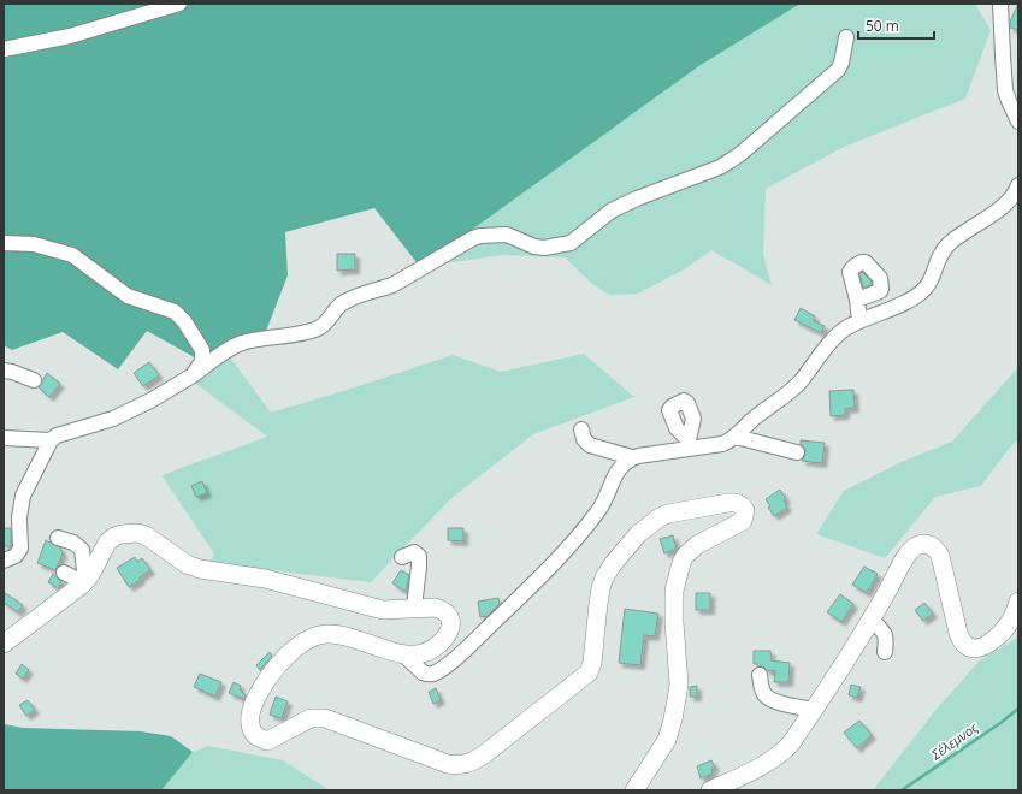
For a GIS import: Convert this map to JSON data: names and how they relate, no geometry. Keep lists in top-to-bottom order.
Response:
{
  "water": ["Σέλεμνος"],
  "scale_bar": "50 m"
}
